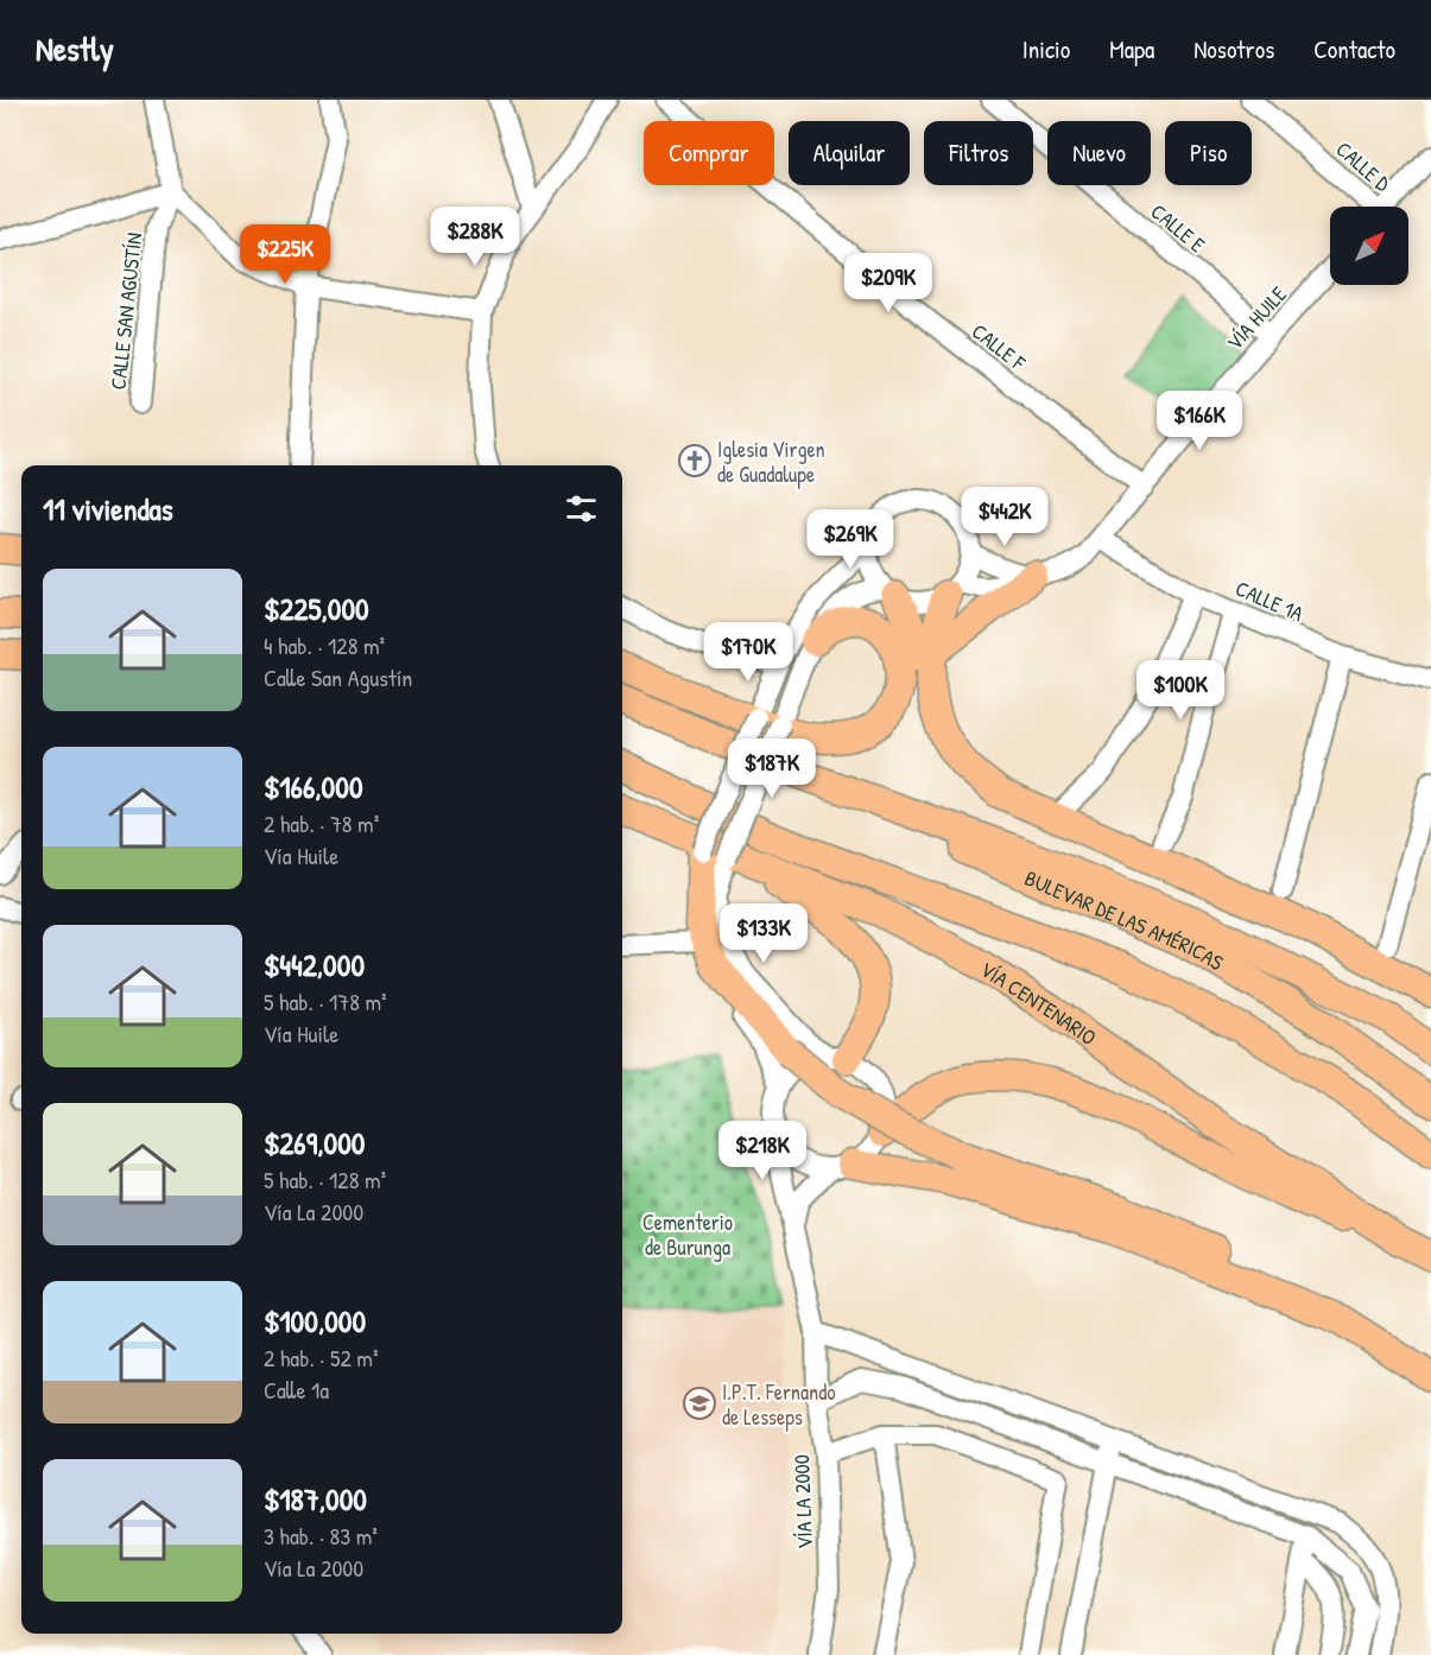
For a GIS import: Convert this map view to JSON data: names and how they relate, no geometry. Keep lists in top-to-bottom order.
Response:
{
  "streets": {
    "highway": ["BULEVAR DE LAS AMÉRICAS", "VÍA CENTENARIO"],
    "street": [
      "CALLE D",
      "CALLE E",
      "CALLE SAN AGUSTÍN",
      "VÍA HUILE",
      "CALLE F",
      "CALLE 1A",
      "VÍA LA 2000"
    ]
  },
  "crossings": [
    ["CALLE E", "VÍA HUILE"],
    ["VÍA HUILE", "CALLE F"],
    ["VÍA HUILE", "CALLE 1A"]
  ],
  "parks": ["Cementerio de Burunga"],
  "places": {
    "church": ["Iglesia Virgen de Guadalupe"],
    "school or university": ["I.P.T. Fernando de Lesseps"]
  },
  "north": "top right",
  "page": {
    "header": "Nestly",
    "nav": [
      "Inicio",
      "Mapa",
      "Nosotros",
      "Contacto"
    ],
    "chip": [
      "Comprar",
      "Alquilar",
      "Filtros",
      "Nuevo",
      "Piso"
    ],
    "price": [
      "$288K",
      "$225K",
      "$209K",
      "$166K",
      "$442K",
      "$269K",
      "$170K",
      "$100K",
      "$187K",
      "$133K",
      "$218K"
    ],
    "heading": "11 viviendas",
    "list": [
      {
        "name": "$225,000",
        "note": "4 hab. · 128 m² · Calle San Agustín"
      },
      {
        "name": "$166,000",
        "note": "2 hab. · 78 m² · Vía Huile"
      },
      {
        "name": "$442,000",
        "note": "5 hab. · 178 m² · Vía Huile"
      },
      {
        "name": "$269,000",
        "note": "5 hab. · 128 m² · Vía La 2000"
      },
      {
        "name": "$100,000",
        "note": "2 hab. · 52 m² · Calle 1a"
      },
      {
        "name": "$187,000",
        "note": "3 hab. · 83 m² · Vía La 2000"
      }
    ]
  }
}
